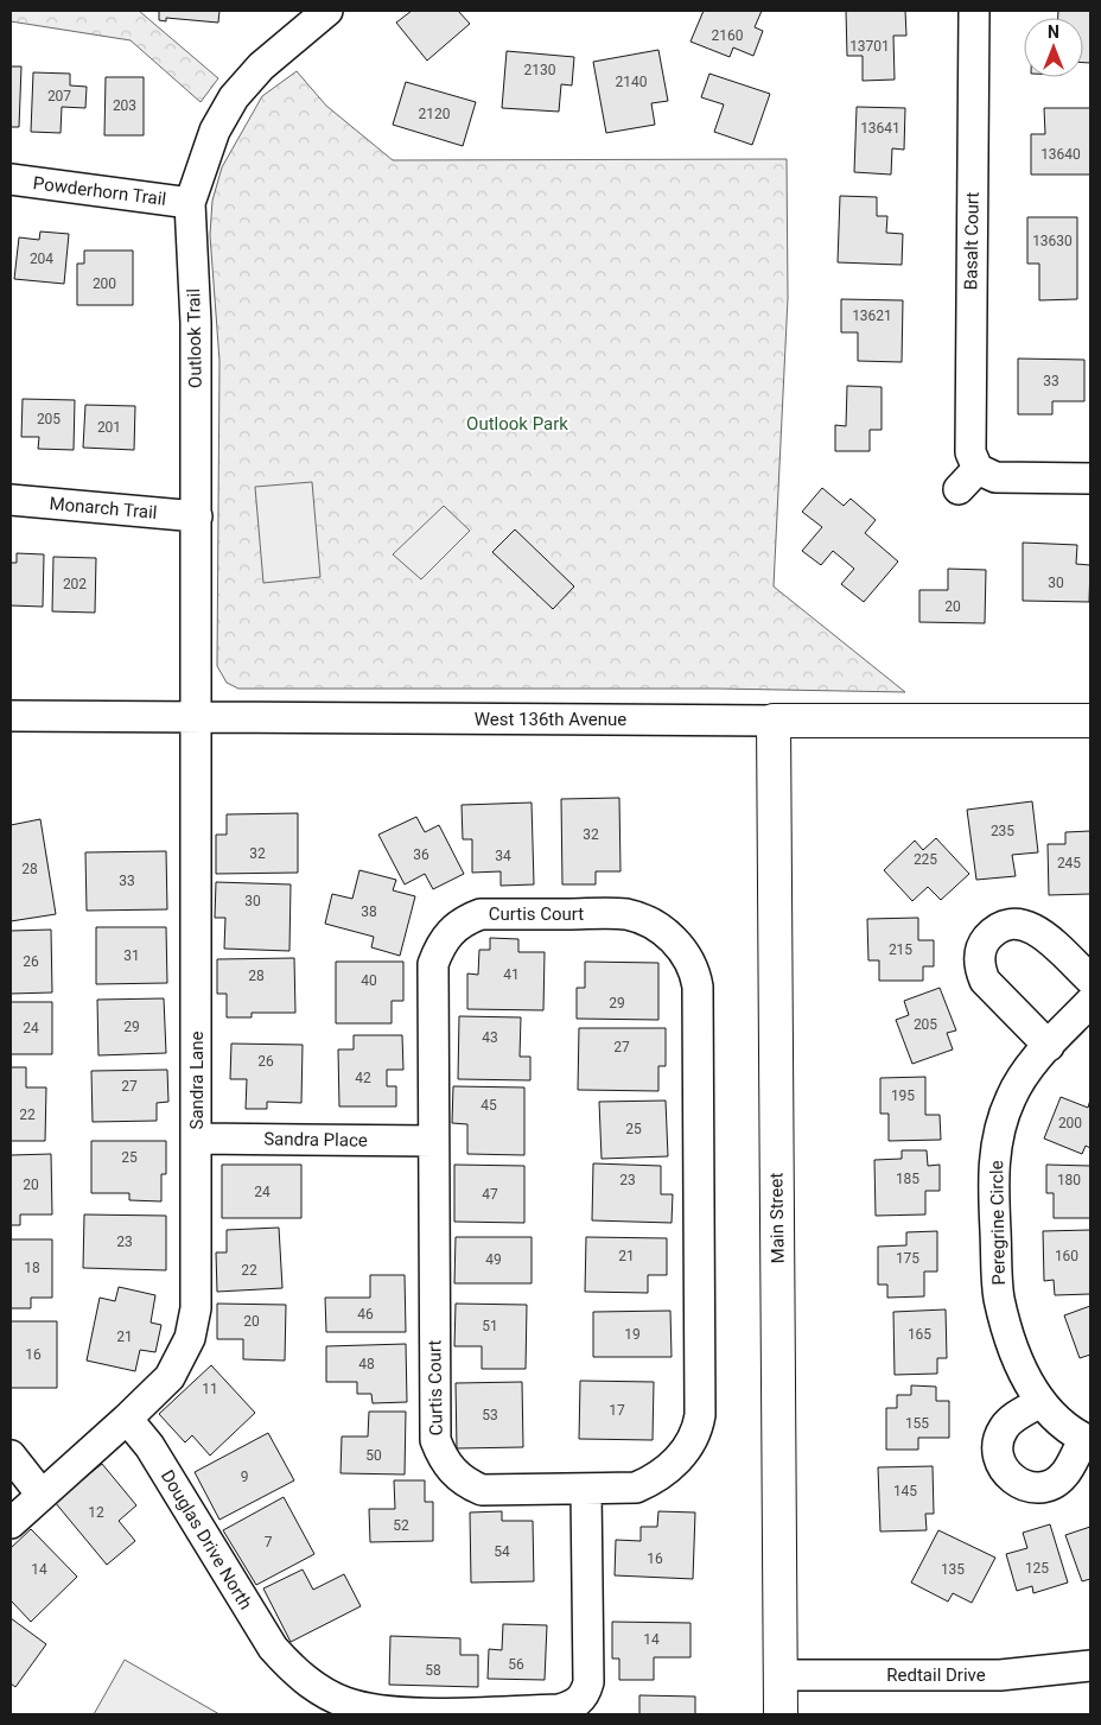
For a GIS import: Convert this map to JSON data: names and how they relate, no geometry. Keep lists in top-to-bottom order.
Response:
{
  "streets": {
    "main road": ["West 136th Avenue", "Main Street"],
    "street": [
      "Powderhorn Trail",
      "Basalt Court",
      "Outlook Trail",
      "Monarch Trail",
      "Curtis Court",
      "Sandra Lane",
      "Sandra Place",
      "Peregrine Circle",
      "Douglas Drive North",
      "Redtail Drive"
    ]
  },
  "crossings": [
    ["Powderhorn Trail", "Outlook Trail"],
    ["Outlook Trail", "Monarch Trail"],
    ["Outlook Trail", "West 136th Avenue"],
    ["Outlook Trail", "Sandra Lane"],
    ["West 136th Avenue", "Sandra Lane"],
    ["West 136th Avenue", "Main Street"],
    ["Curtis Court", "Sandra Place"],
    ["Sandra Lane", "Sandra Place"],
    ["Sandra Lane", "Douglas Drive North"],
    ["Main Street", "Redtail Drive"]
  ],
  "parks": ["Outlook Park"],
  "house_numbers": [
    "2160",
    "13701",
    "2130",
    "2140",
    "207",
    "203",
    "2120",
    "13641",
    "13640",
    "13630",
    "204",
    "200",
    "13621",
    "33",
    "205",
    "201",
    "30",
    "202",
    "20",
    "235",
    "32",
    "32",
    "36",
    "34",
    "225",
    "245",
    "28",
    "33",
    "30",
    "38",
    "215",
    "31",
    "26",
    "41",
    "28",
    "40",
    "29",
    "205",
    "29",
    "24",
    "43",
    "27",
    "26",
    "42",
    "27",
    "195",
    "45",
    "22",
    "200",
    "25",
    "25",
    "185",
    "23",
    "180",
    "20",
    "24",
    "47",
    "23",
    "21",
    "160",
    "175",
    "49",
    "18",
    "22",
    "46",
    "20",
    "51",
    "19",
    "165",
    "21",
    "16",
    "48",
    "11",
    "17",
    "53",
    "155",
    "50",
    "9",
    "145",
    "12",
    "52",
    "7",
    "54",
    "16",
    "125",
    "14",
    "135",
    "14",
    "56",
    "58"
  ],
  "north": "top"
}
